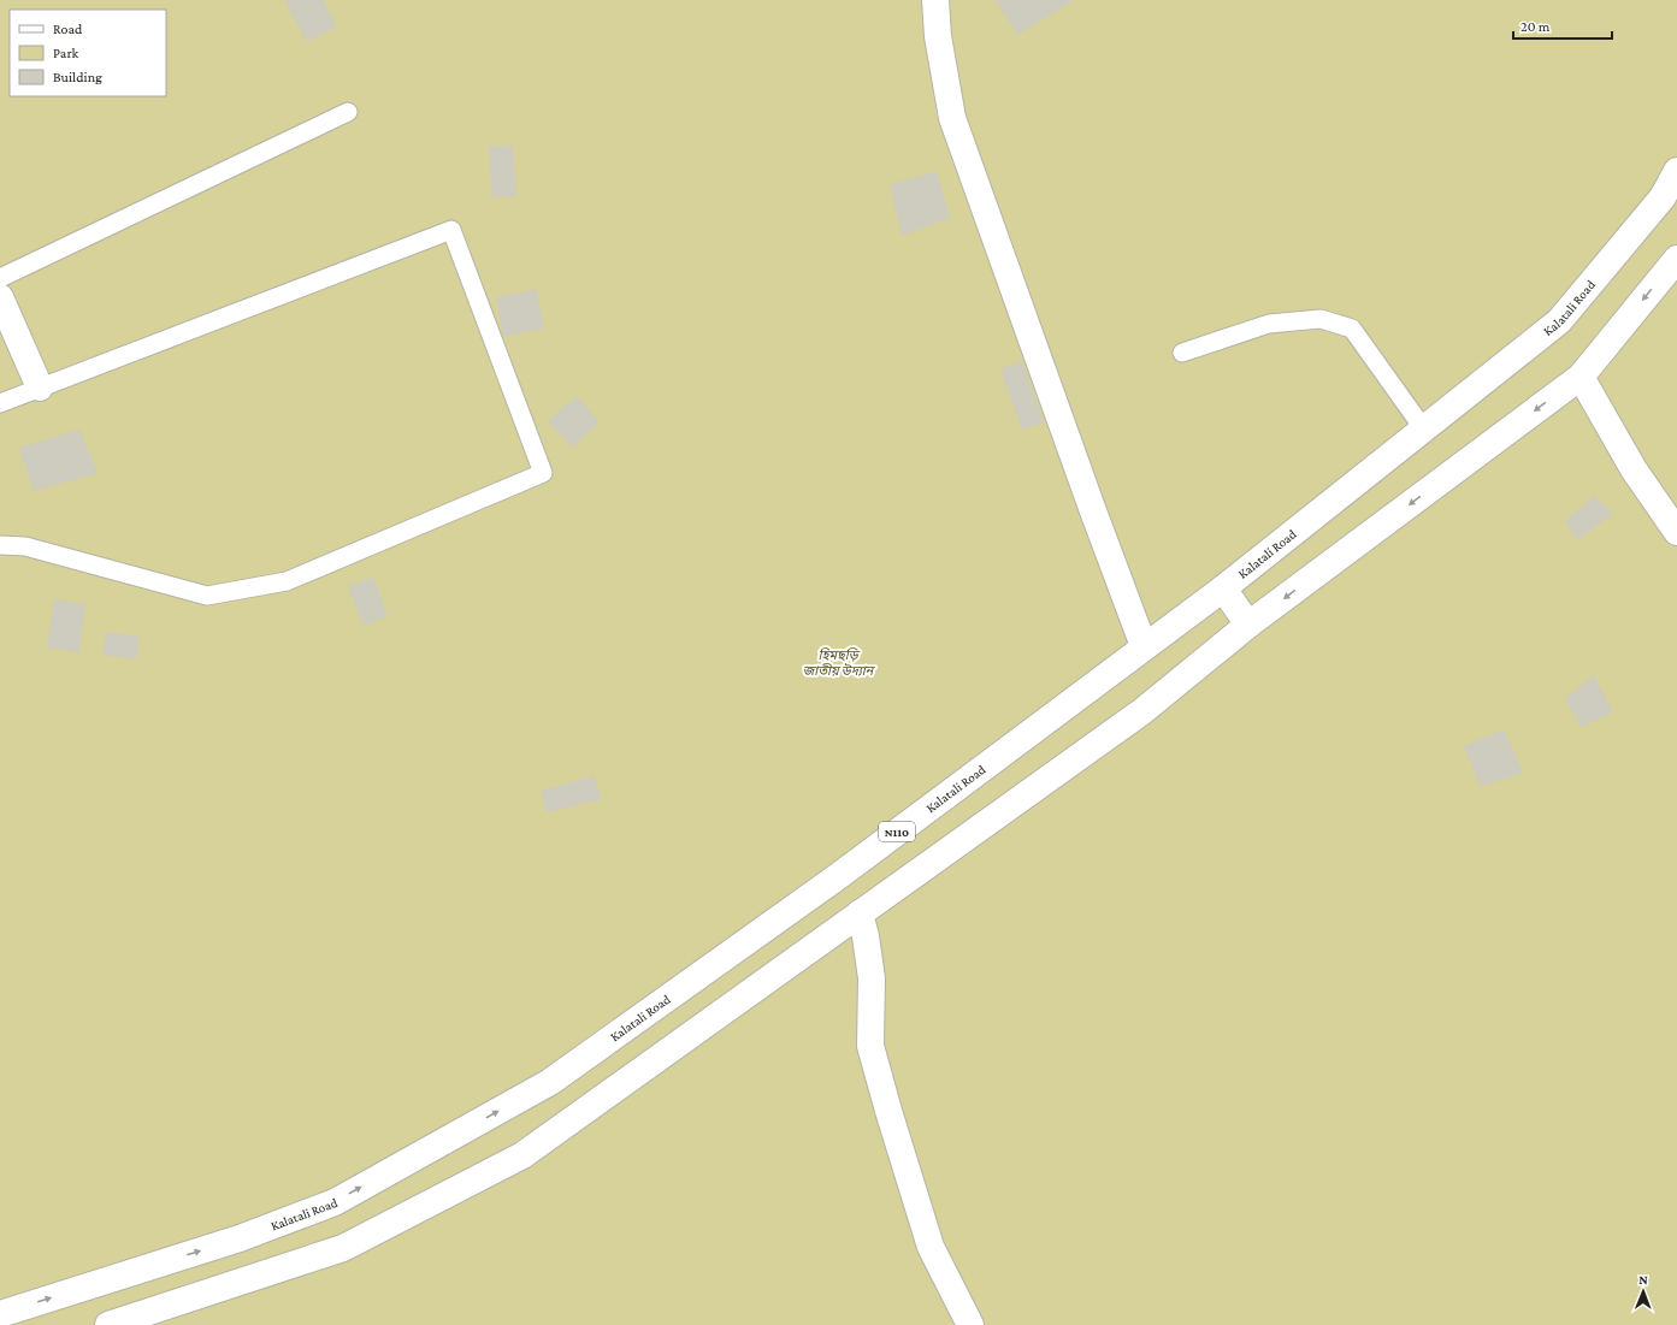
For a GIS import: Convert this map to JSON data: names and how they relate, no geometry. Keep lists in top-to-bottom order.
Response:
{
  "streets": {
    "main road": ["Kalatali Road", "N110"]
  },
  "parks": ["হিমছড়ি জাতীয় উদ্যান"],
  "legend": ["Road", "Park", "Building"],
  "scale_bar": "20 m",
  "north": "top"
}
